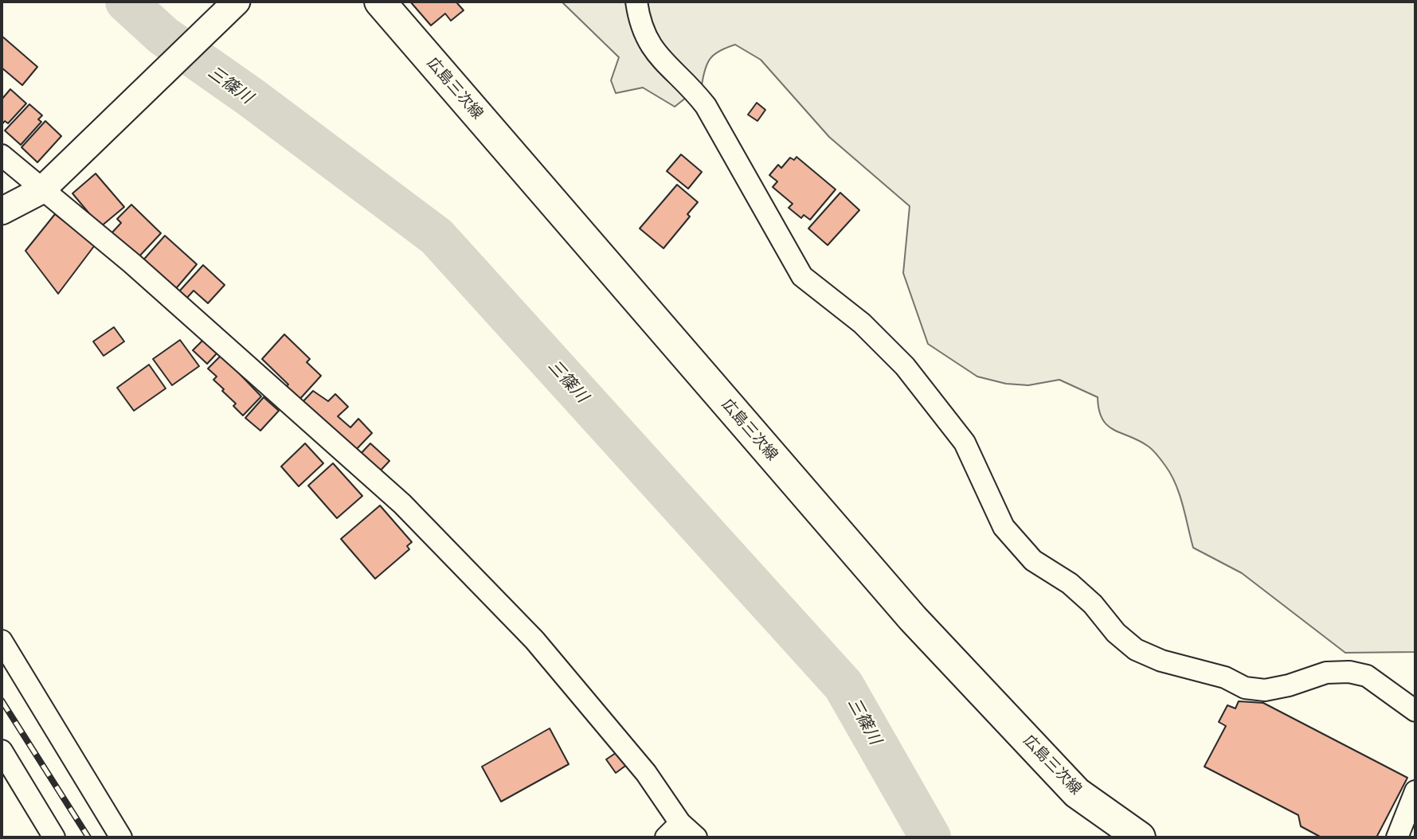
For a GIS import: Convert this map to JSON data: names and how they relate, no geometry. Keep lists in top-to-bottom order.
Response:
{
  "streets": {
    "main road": ["広島三次線"]
  },
  "water": ["三篠川"]
}
